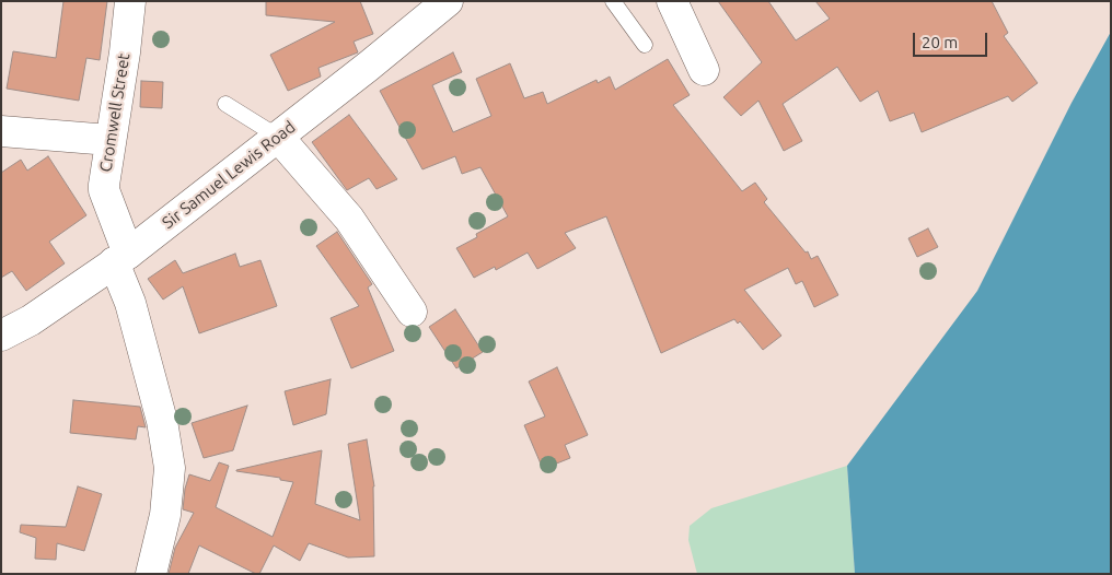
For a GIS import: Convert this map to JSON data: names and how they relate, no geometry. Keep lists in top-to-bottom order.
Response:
{
  "streets": {
    "street": ["Cromwell Street", "Sir Samuel Lewis Road"]
  },
  "crossings": [
    ["Cromwell Street", "Sir Samuel Lewis Road"]
  ],
  "scale_bar": "20 m"
}
